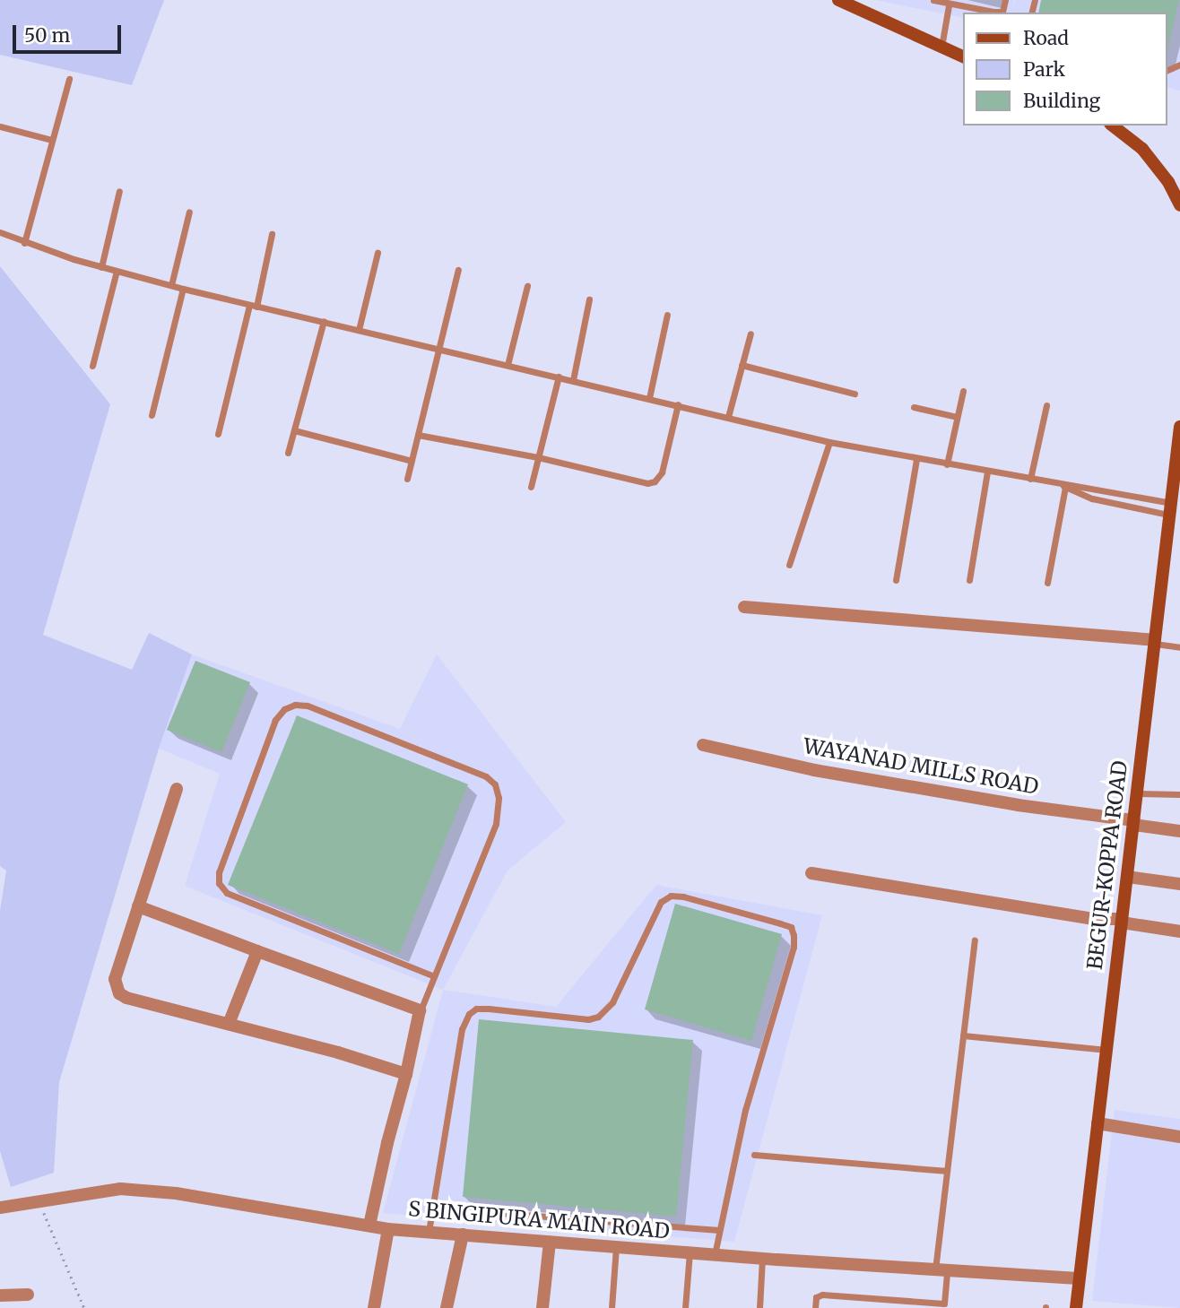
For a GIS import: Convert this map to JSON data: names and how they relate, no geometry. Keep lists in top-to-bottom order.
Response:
{
  "streets": {
    "main road": ["BEGUR-KOPPA ROAD"],
    "street": ["WAYANAD MILLS ROAD", "S BINGIPURA MAIN ROAD"]
  },
  "crossings": [
    ["WAYANAD MILLS ROAD", "BEGUR-KOPPA ROAD"],
    ["BEGUR-KOPPA ROAD", "S BINGIPURA MAIN ROAD"]
  ],
  "legend": ["Road", "Park", "Building"],
  "scale_bar": "50 m"
}
